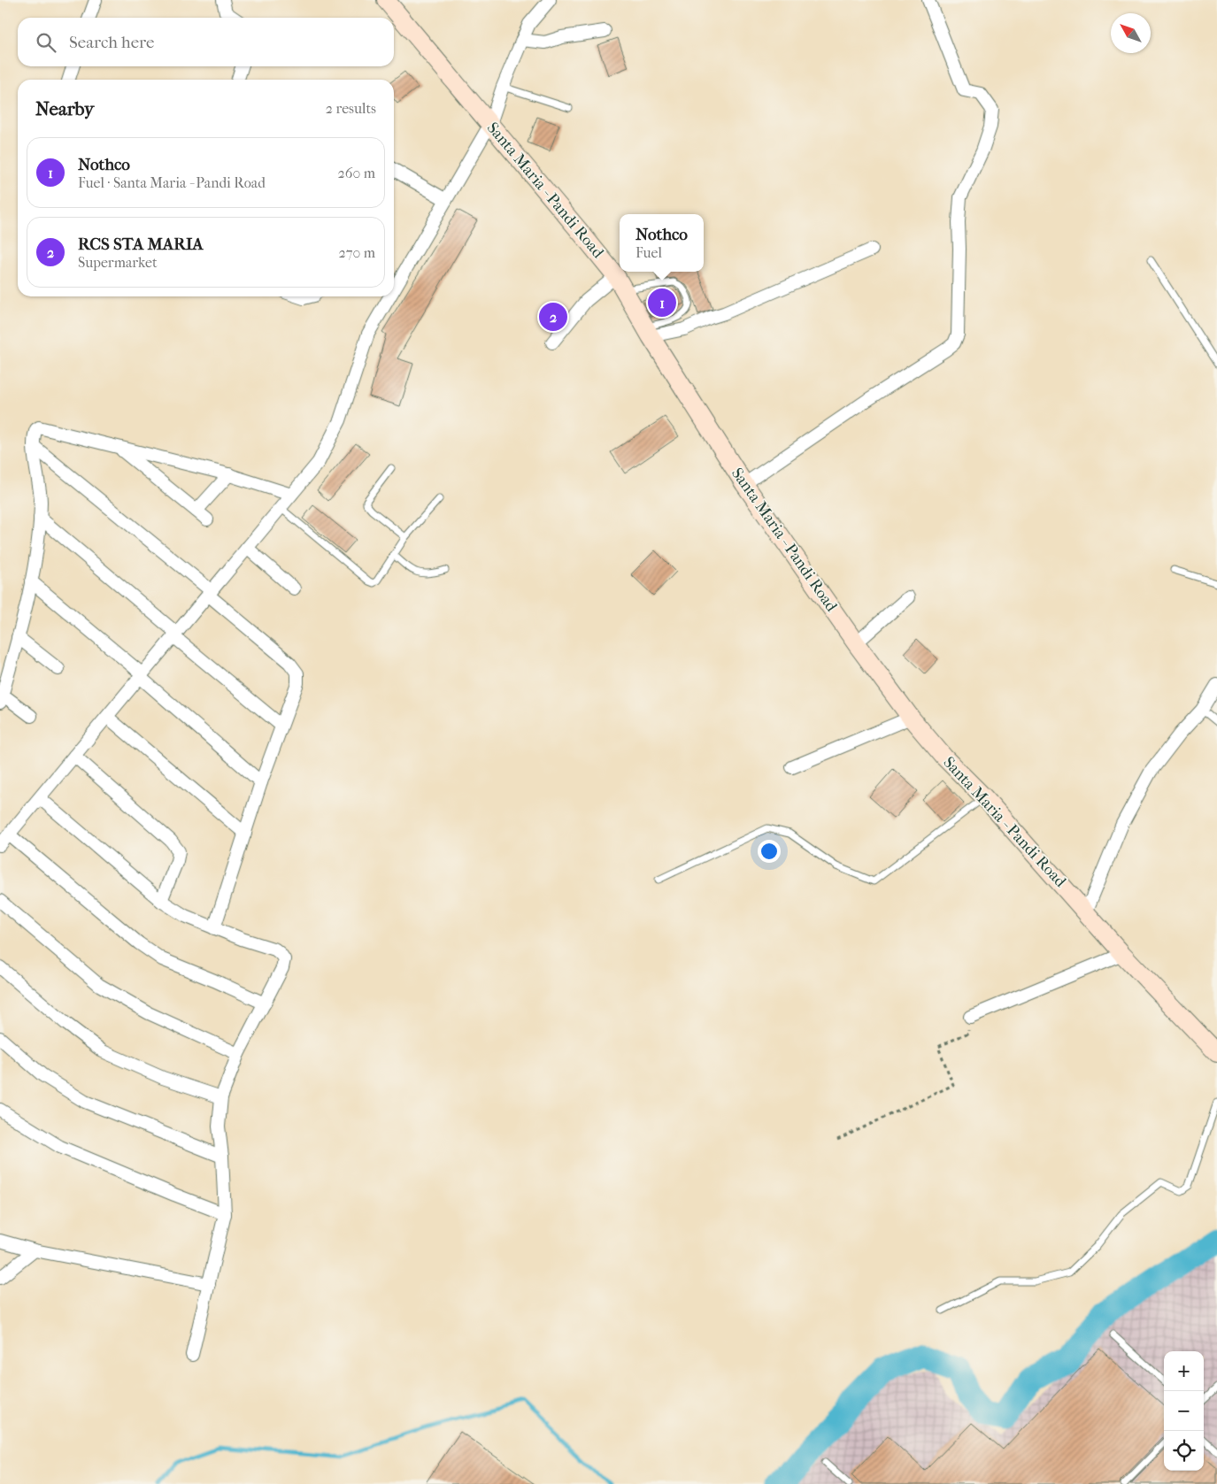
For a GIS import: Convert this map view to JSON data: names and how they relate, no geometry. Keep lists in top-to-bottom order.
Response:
{
  "streets": {
    "main road": ["Santa Maria - Pandi Road"]
  },
  "north": "top left",
  "page": {
    "search": "Search here",
    "heading": ["Nearby", "2 results"],
    "list": [
      {
        "mark": "1",
        "name": "Nothco",
        "note": "Fuel · Santa Maria - Pandi Road",
        "value": "260 m"
      },
      {
        "mark": "2",
        "name": "RCS STA MARIA",
        "note": "Supermarket",
        "value": "270 m"
      }
    ],
    "popup": ["Nothco", "Fuel"],
    "pins": ["1", "2"],
    "map_buttons": ["+", "−"]
  }
}
